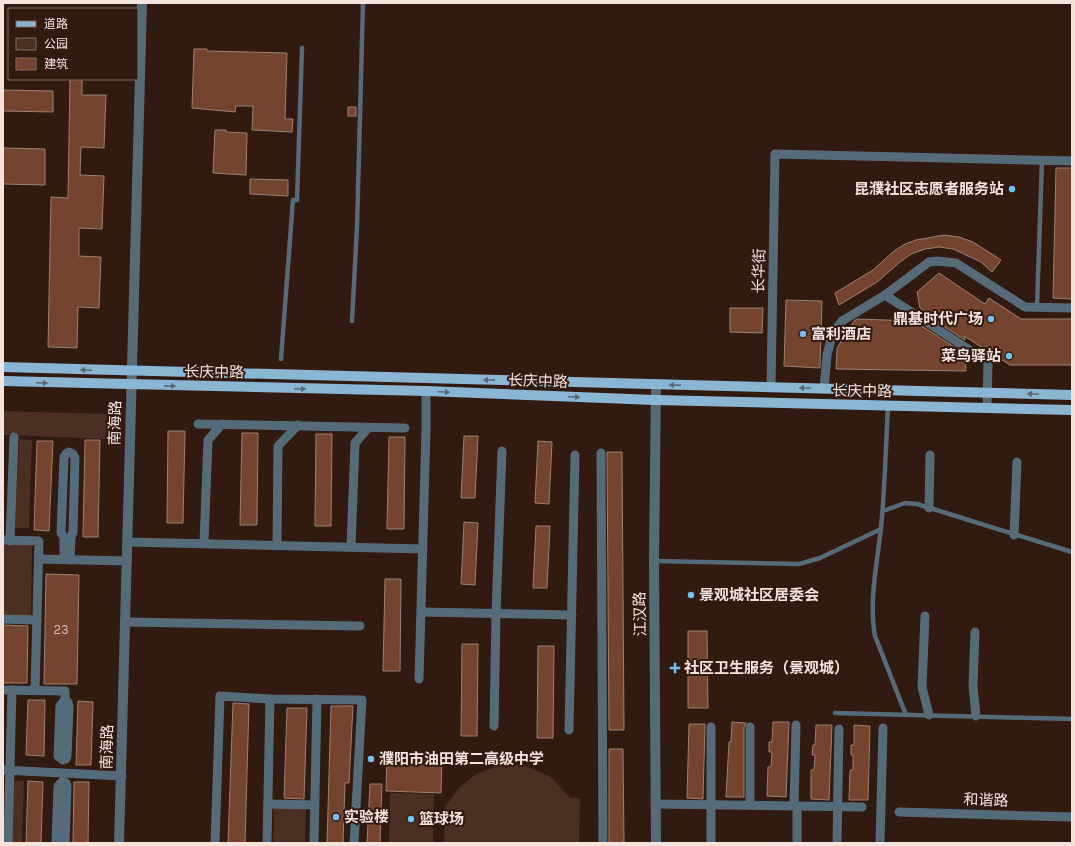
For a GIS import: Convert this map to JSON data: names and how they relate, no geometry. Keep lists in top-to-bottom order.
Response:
{
  "streets": {
    "main road": ["长庆中路"],
    "street": [
      "长华街",
      "南海路",
      "江汉路",
      "和谐路"
    ]
  },
  "crossings": [
    ["长华街", "长庆中路"],
    ["长庆中路", "南海路"],
    ["长庆中路", "江汉路"]
  ],
  "places": {
    "other": [
      "昆濮社区志愿者服务站",
      "鼎基时代广场",
      "富利酒店",
      "菜鸟驿站",
      "景观城社区居委会",
      "濮阳市油田第二高级中学",
      "实验楼",
      "篮球场"
    ],
    "health": ["社区卫生服务（景观城）"]
  },
  "house_numbers": ["23"],
  "legend": ["道路", "公园", "建筑"]
}
